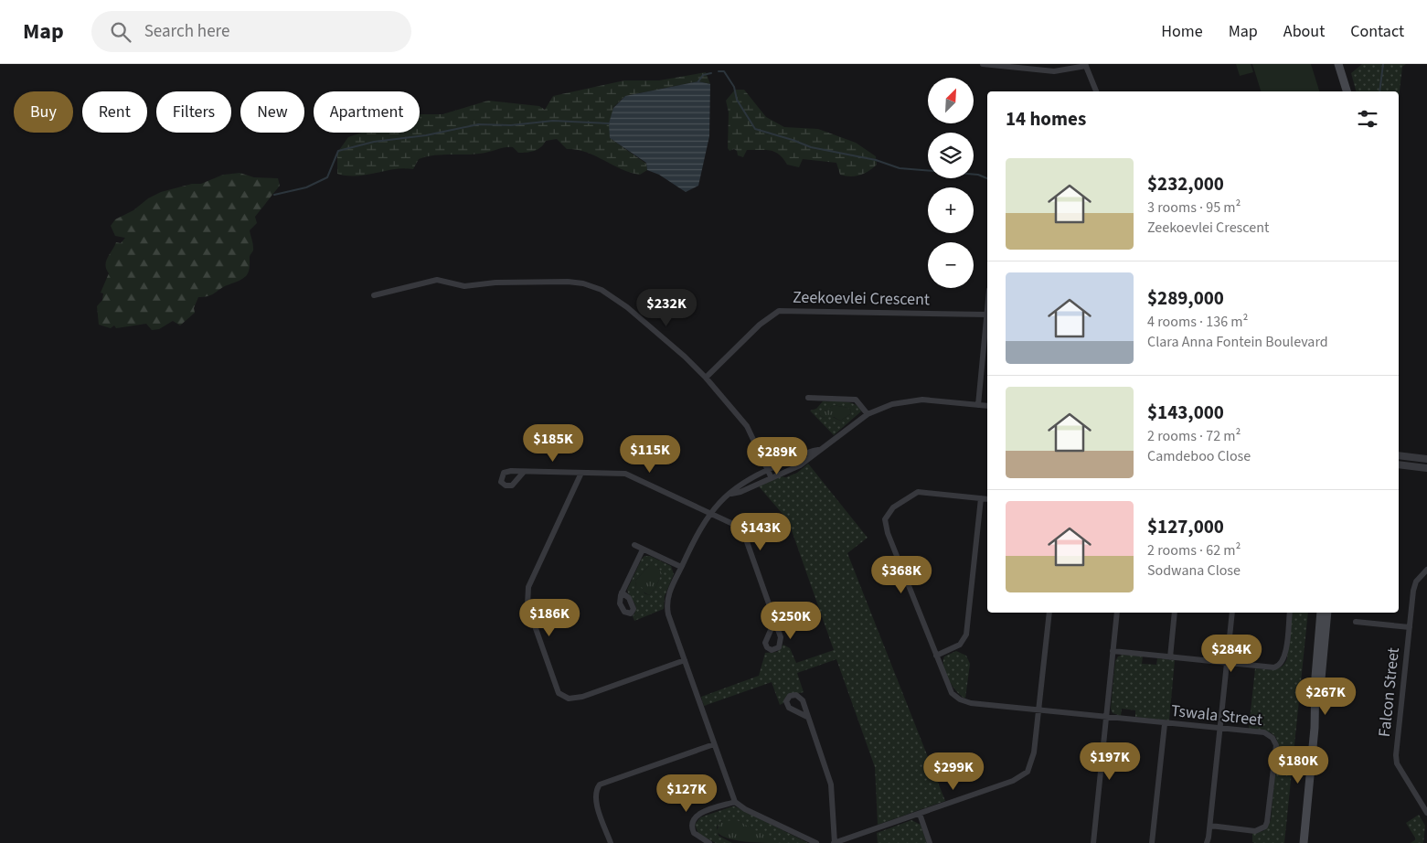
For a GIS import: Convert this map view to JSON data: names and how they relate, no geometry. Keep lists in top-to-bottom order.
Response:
{
  "streets": {
    "street": ["Zeekoevlei Crescent", "Falcon Street", "Tswala Street"]
  },
  "north": "top right",
  "page": {
    "header": "Map",
    "search": "Search here",
    "nav": [
      "Home",
      "Map",
      "About",
      "Contact"
    ],
    "map_buttons": ["+", "−"],
    "chip": [
      "Buy",
      "Rent",
      "Filters",
      "New",
      "Apartment"
    ],
    "heading": "14 homes",
    "list": [
      {
        "name": "$232,000",
        "note": "3 rooms · 95 m² · Zeekoevlei Crescent"
      },
      {
        "name": "$289,000",
        "note": "4 rooms · 136 m² · Clara Anna Fontein Boulevard"
      },
      {
        "name": "$143,000",
        "note": "2 rooms · 72 m² · Camdeboo Close"
      },
      {
        "name": "$127,000",
        "note": "2 rooms · 62 m² · Sodwana Close"
      }
    ],
    "price": [
      "$232K",
      "$185K",
      "$115K",
      "$289K",
      "$143K",
      "$368K",
      "$186K",
      "$250K",
      "$284K",
      "$267K",
      "$197K",
      "$180K",
      "$299K",
      "$127K"
    ]
  }
}
